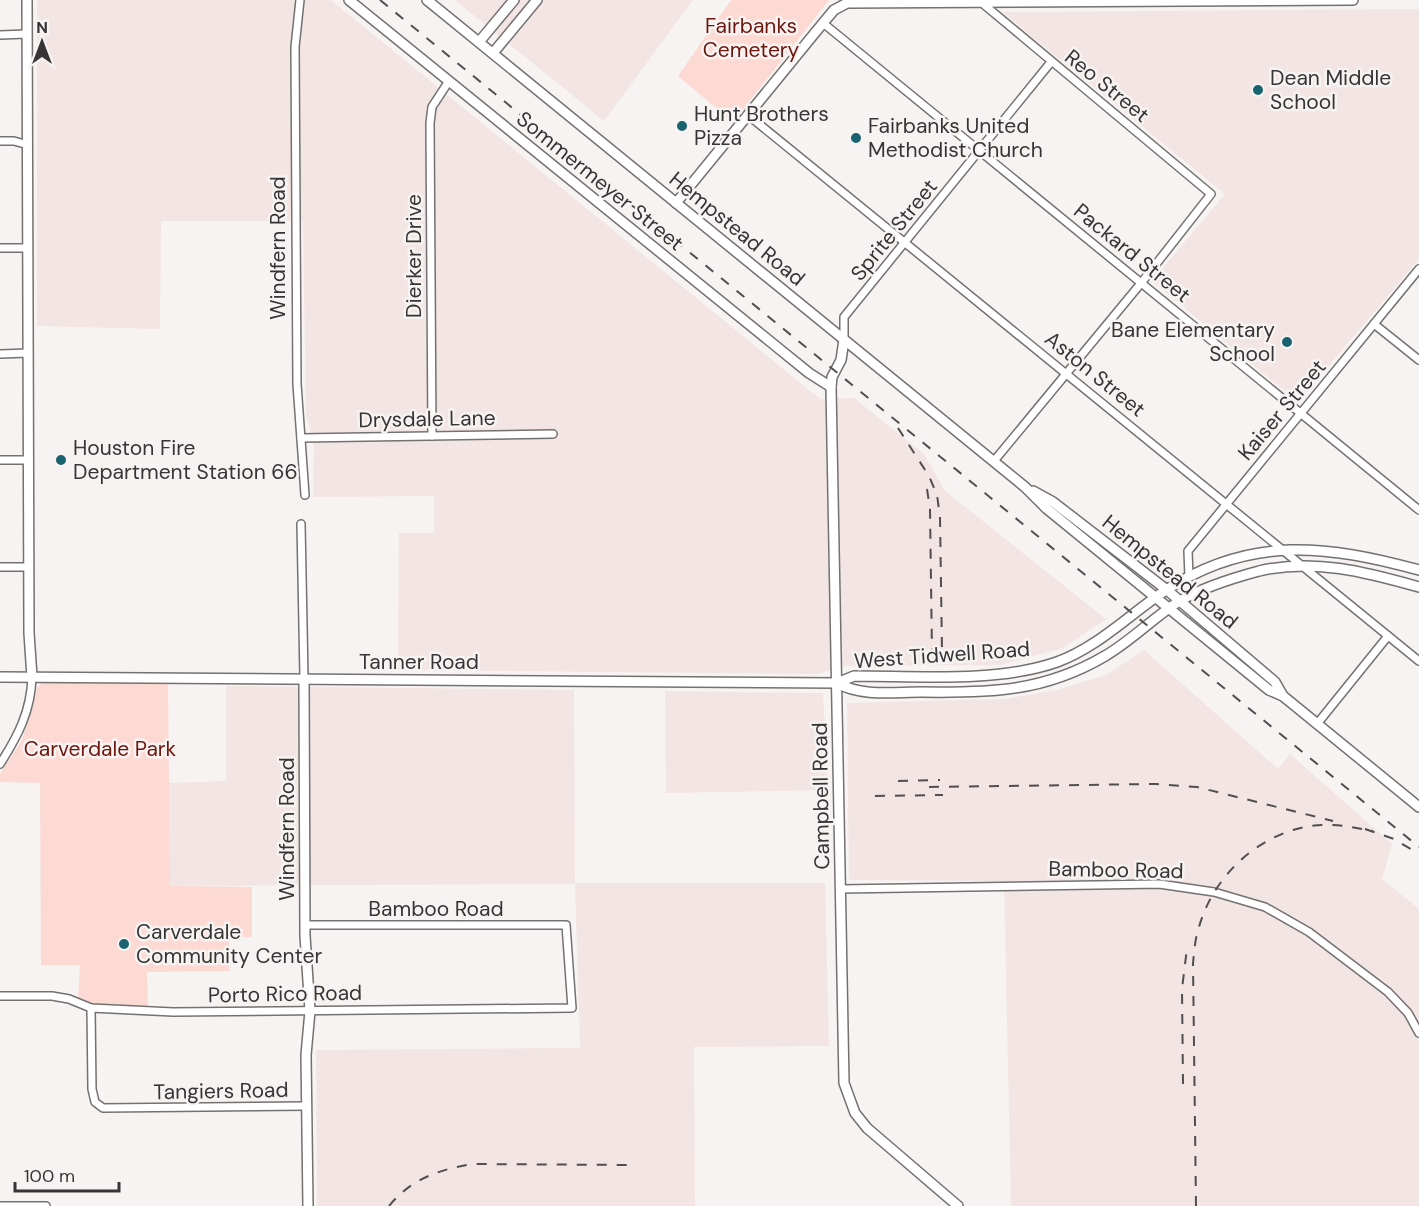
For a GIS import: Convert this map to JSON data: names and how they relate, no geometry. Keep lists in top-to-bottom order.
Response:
{
  "streets": {
    "main road": [
      "Sommermeyer Street",
      "Hempstead Road",
      "Windfern Road",
      "West Tidwell Road",
      "Tanner Road",
      "Campbell Road"
    ],
    "street": [
      "Reo Street",
      "Sprite Street",
      "Packard Street",
      "Dierker Drive",
      "Aston Street",
      "Kaiser Street",
      "Drysdale Lane",
      "Bamboo Road",
      "Porto Rico Road",
      "Tangiers Road"
    ]
  },
  "crossings": [
    ["Reo Street", "Sprite Street"],
    ["Reo Street", "Packard Street"],
    ["Sommermeyer Street", "Dierker Drive"],
    ["Sommermeyer Street", "Campbell Road"],
    ["Hempstead Road", "Sprite Street"],
    ["Hempstead Road", "West Tidwell Road"],
    ["Hempstead Road", "Campbell Road"],
    ["Sprite Street", "Packard Street"],
    ["Sprite Street", "Aston Street"],
    ["Sprite Street", "Campbell Road"],
    ["Windfern Road", "Drysdale Lane"],
    ["Windfern Road", "Tanner Road"],
    ["Windfern Road", "Bamboo Road"],
    ["Windfern Road", "Porto Rico Road"],
    ["Windfern Road", "Tangiers Road"],
    ["Packard Street", "Kaiser Street"],
    ["Dierker Drive", "Drysdale Lane"],
    ["Aston Street", "Kaiser Street"],
    ["Aston Street", "West Tidwell Road"],
    ["Kaiser Street", "West Tidwell Road"],
    ["West Tidwell Road", "Tanner Road"],
    ["West Tidwell Road", "Campbell Road"],
    ["Tanner Road", "Campbell Road"],
    ["Campbell Road", "Bamboo Road"],
    ["Bamboo Road", "Porto Rico Road"],
    ["Porto Rico Road", "Tangiers Road"]
  ],
  "parks": ["Fairbanks Cemetery", "Carverdale Park"],
  "places": [
    "Dean Middle School",
    "Hunt Brothers Pizza",
    "Fairbanks United Methodist Church",
    "Bane Elementary School",
    "Houston Fire Department Station 66",
    "Carverdale Community Center"
  ],
  "scale_bar": "100 m",
  "north": "top"
}
